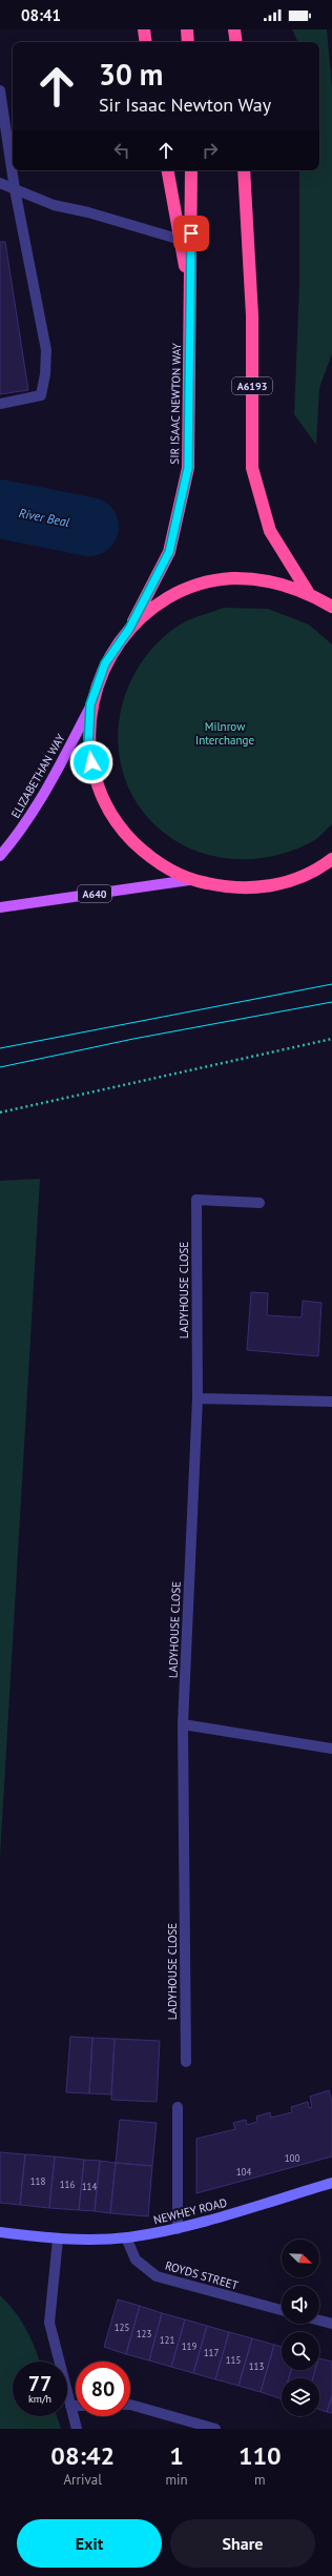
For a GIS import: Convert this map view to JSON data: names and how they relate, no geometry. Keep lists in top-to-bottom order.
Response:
{
  "streets": {
    "highway": ["A6193", "SIR ISAAC NEWTON WAY", "A640"],
    "main road": ["ELIZABETHAN WAY"],
    "street": ["LADYHOUSE CLOSE", "NEWHEY ROAD", "ROYDS STREET"]
  },
  "crossings": [
    ["A6193", "A640"],
    ["SIR ISAAC NEWTON WAY", "A640"],
    ["ELIZABETHAN WAY", "A640"],
    ["NEWHEY ROAD", "ROYDS STREET"]
  ],
  "water": ["River Beal"],
  "parks": ["Milnrow Interchange"],
  "house_numbers": [
    "100",
    "104",
    "118",
    "116",
    "114",
    "125",
    "123",
    "121",
    "119",
    "117",
    "115",
    "113"
  ],
  "north": "bottom right",
  "page": {
    "status": "08:41",
    "turn": ["30 m", "Sir Isaac Newton Way"],
    "speed": "77 km/h",
    "limit": "80",
    "eta": [
      "08:42",
      "Arrival",
      "1",
      "min",
      "110",
      "m"
    ],
    "buttons": ["Exit", "Share"]
  }
}
